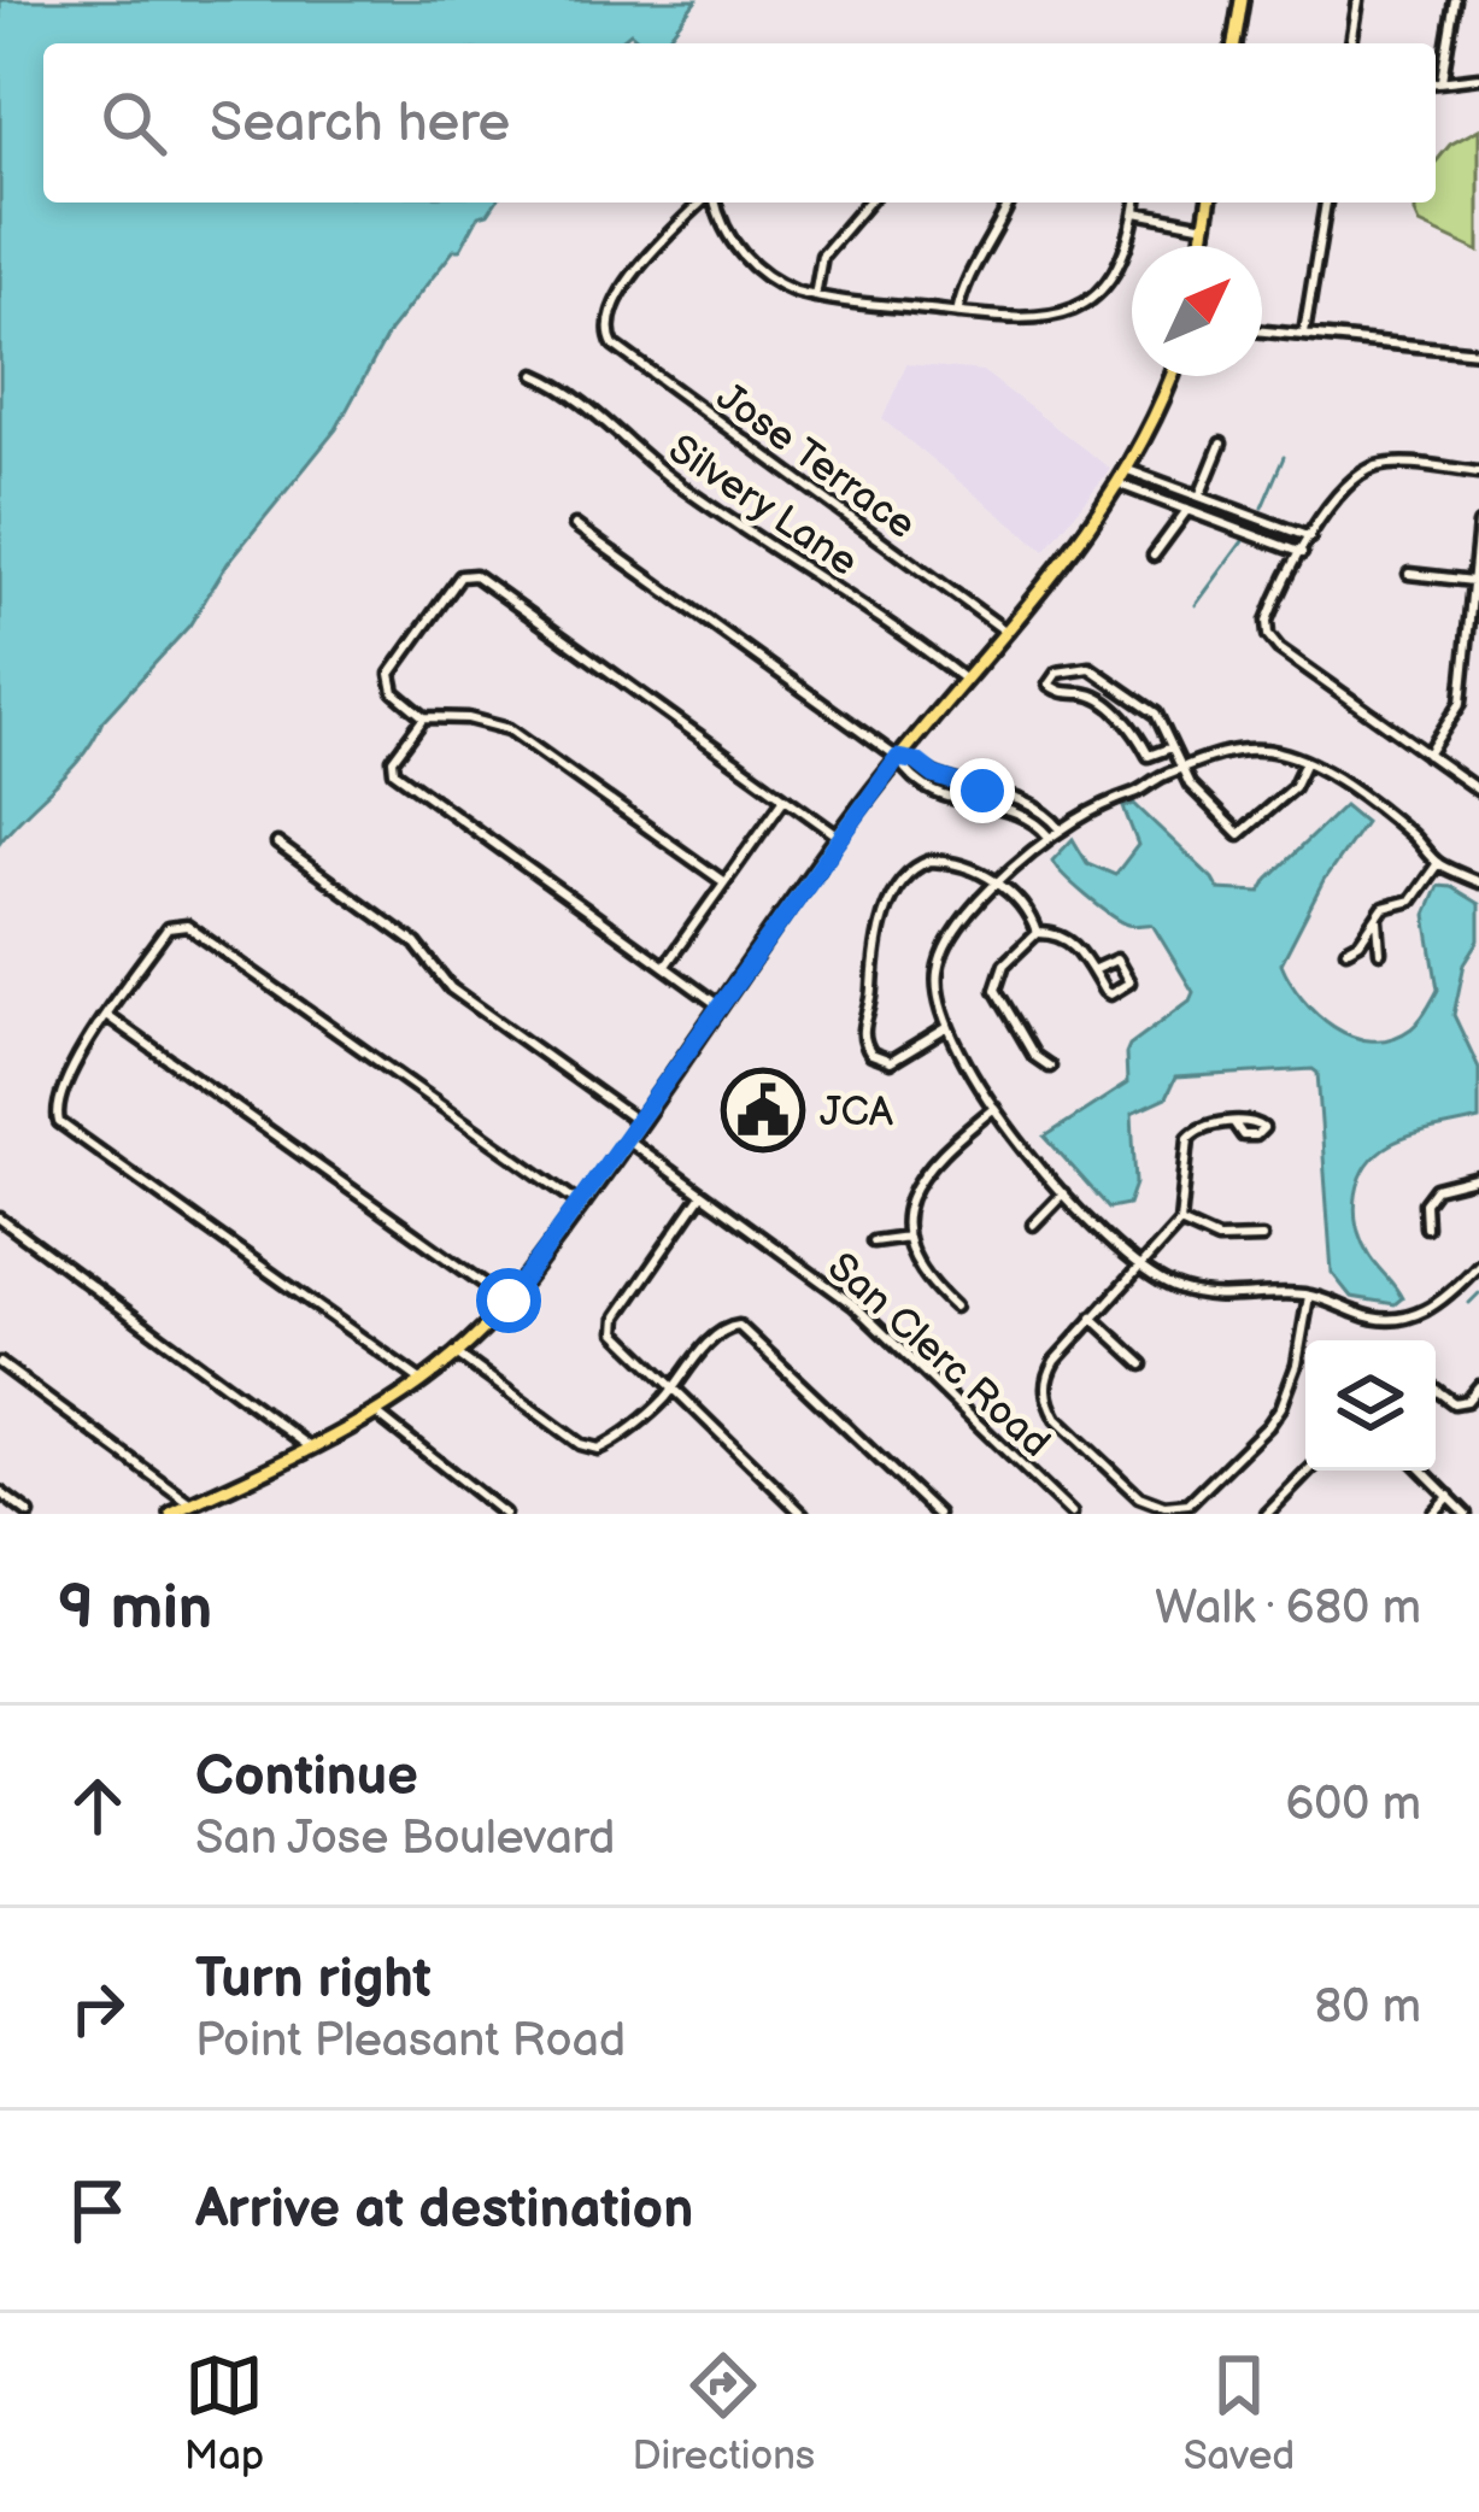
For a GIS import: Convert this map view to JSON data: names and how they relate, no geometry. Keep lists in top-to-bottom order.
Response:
{
  "streets": {
    "street": ["Jose Terrace", "Silvery Lane", "San Clerc Road"]
  },
  "places": {
    "public building": ["JCA"]
  },
  "north": "top right",
  "page": {
    "search": "Search here",
    "heading": ["9 min", "Walk · 680 m"],
    "list": [
      ["Continue", "San Jose Boulevard", "600 m"],
      ["Turn right", "Point Pleasant Road", "80 m"],
      "Arrive at destination"
    ],
    "nav": ["Map", "Directions", "Saved"]
  }
}
